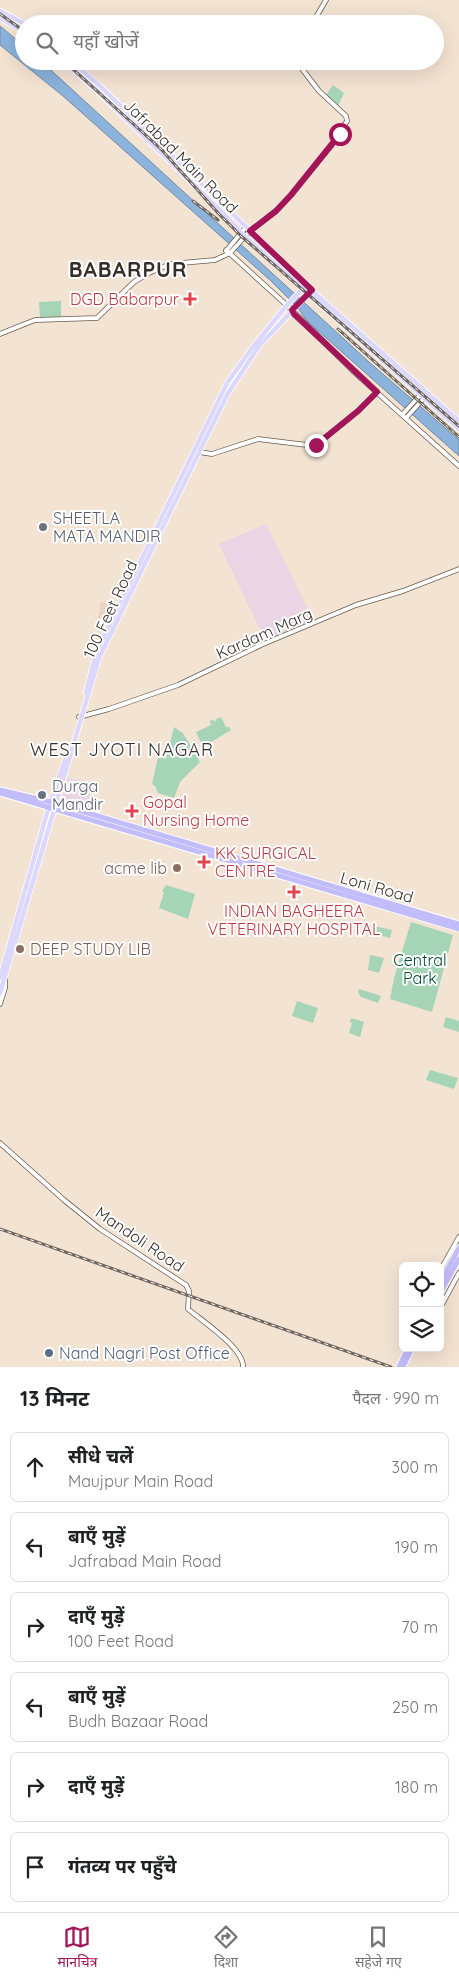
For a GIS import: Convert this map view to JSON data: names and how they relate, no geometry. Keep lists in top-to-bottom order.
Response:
{
  "streets": {
    "highway": ["Loni Road"],
    "main road": ["Jafrabad Main Road", "100 Feet Road"],
    "street": ["Kardam Marg", "Mandoli Road"]
  },
  "crossings": [
    ["Jafrabad Main Road", "100 Feet Road"],
    ["100 Feet Road", "Kardam Marg"],
    ["100 Feet Road", "Loni Road"]
  ],
  "districts": ["BABARPUR", "WEST JYOTI NAGAR"],
  "parks": ["Central Park"],
  "places": {
    "health": [
      "DGD Babarpur",
      "Gopal Nursing Home",
      "KK SURGICAL CENTRE",
      "INDIAN BAGHEERA VETERINARY HOSPITAL"
    ],
    "other": [
      "SHEETLA MATA MANDIR",
      "Durga Mandir",
      "acme lib",
      "DEEP STUDY LIB",
      "Nand Nagri Post Office"
    ]
  },
  "page": {
    "search": "यहाँ खोजें",
    "heading": ["13 मिनट", "पैदल · 990 m"],
    "list": [
      ["सीधे चलें", "Maujpur Main Road", "300 m"],
      ["बाएँ मुड़ें", "Jafrabad Main Road", "190 m"],
      ["दाएँ मुड़ें", "100 Feet Road", "70 m"],
      ["बाएँ मुड़ें", "Budh Bazaar Road", "250 m"],
      ["दाएँ मुड़ें", "180 m"],
      "गंतव्य पर पहुँचे"
    ],
    "nav": ["मानचित्र", "दिशा", "सहेजे गए"]
  }
}
